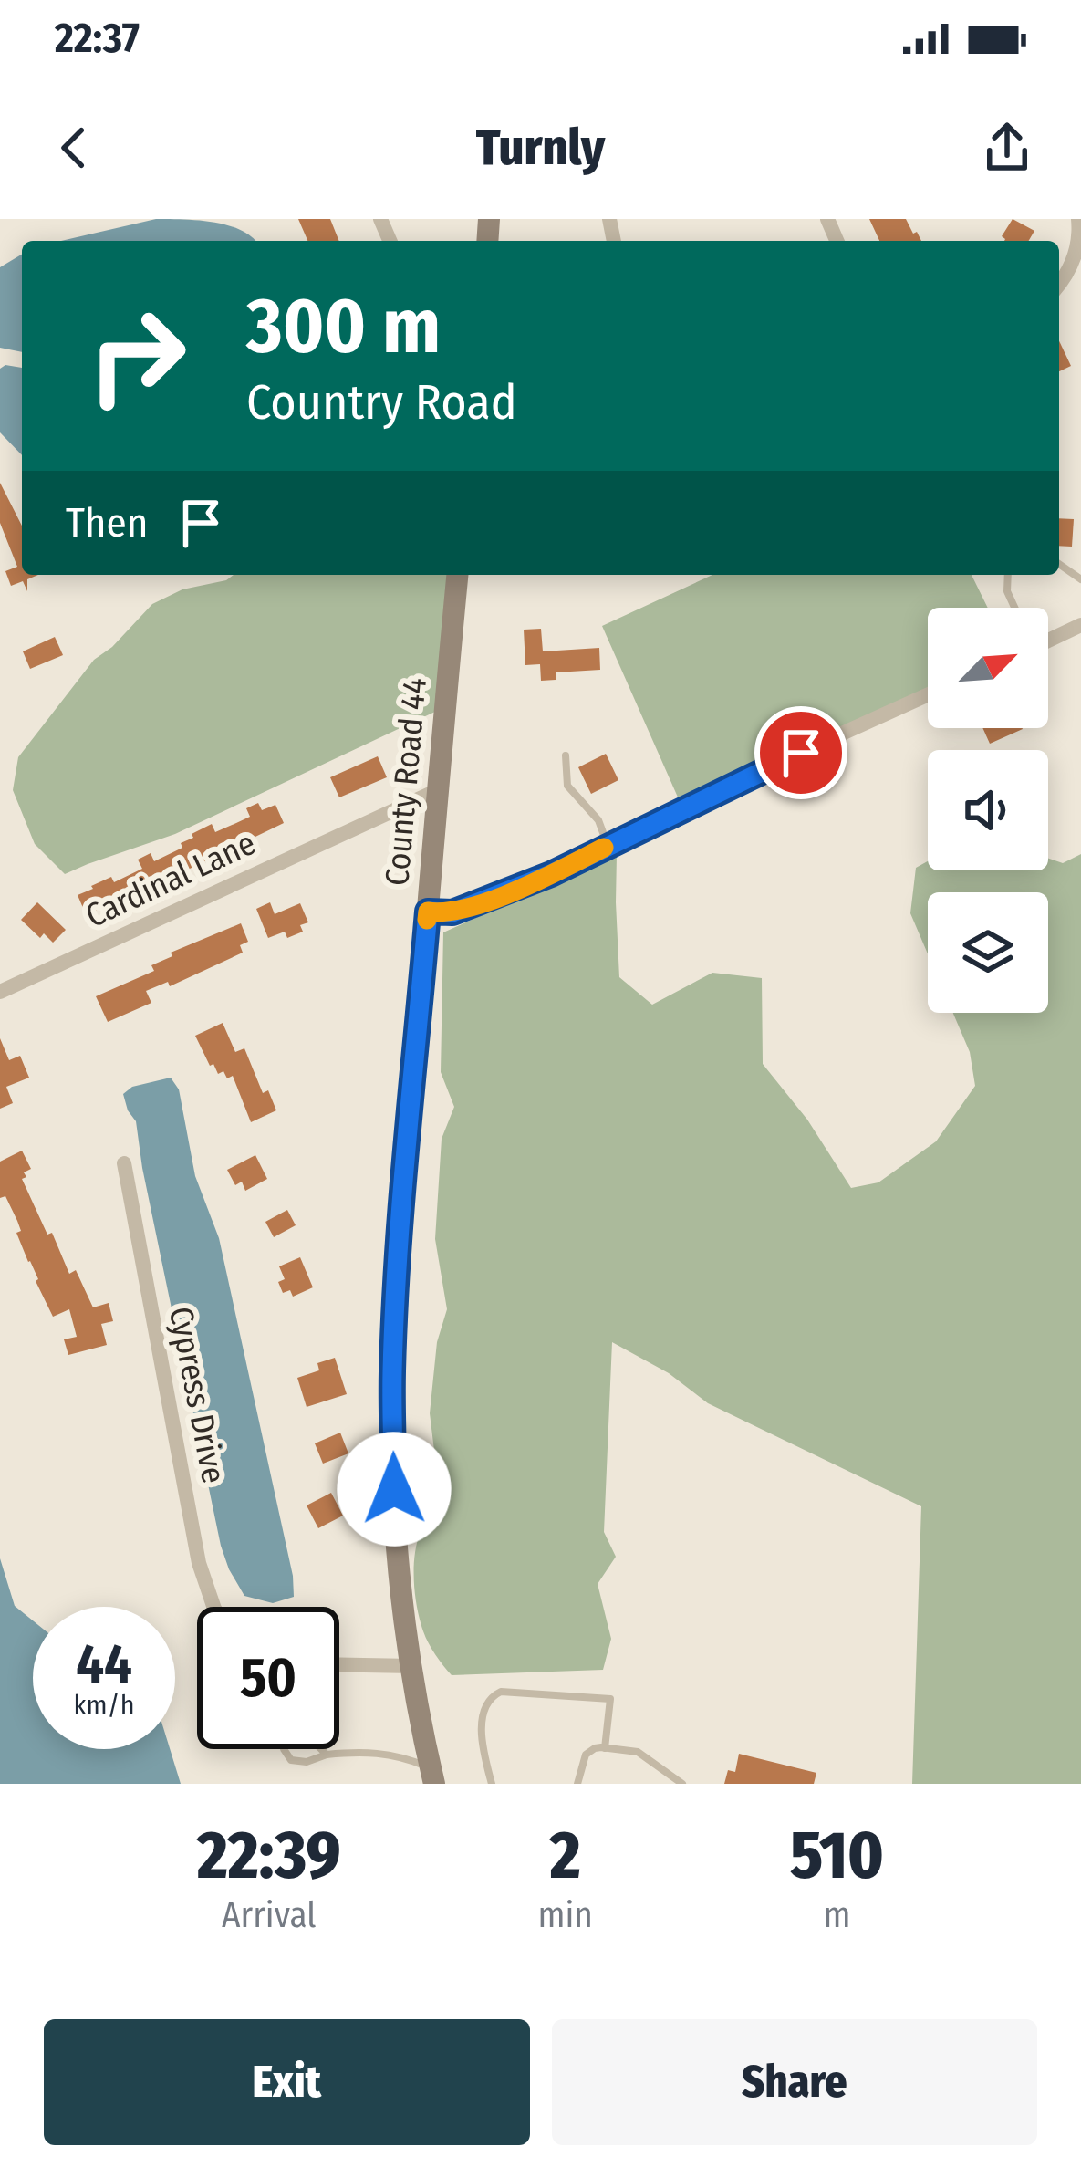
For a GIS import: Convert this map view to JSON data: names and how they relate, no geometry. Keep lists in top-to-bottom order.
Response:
{
  "streets": {
    "main road": ["County Road 44"],
    "street": ["Cardinal Lane", "Cypress Drive"]
  },
  "crossings": [
    ["County Road 44", "Cardinal Lane"]
  ],
  "north": "top right",
  "page": {
    "status": "22:37",
    "header": "Turnly",
    "turn": ["300 m", "Country Road"],
    "then": "Then",
    "speed": "44 km/h",
    "limit": "50",
    "eta": [
      "22:39",
      "Arrival",
      "2",
      "min",
      "510",
      "m"
    ],
    "buttons": ["Exit", "Share"]
  }
}
